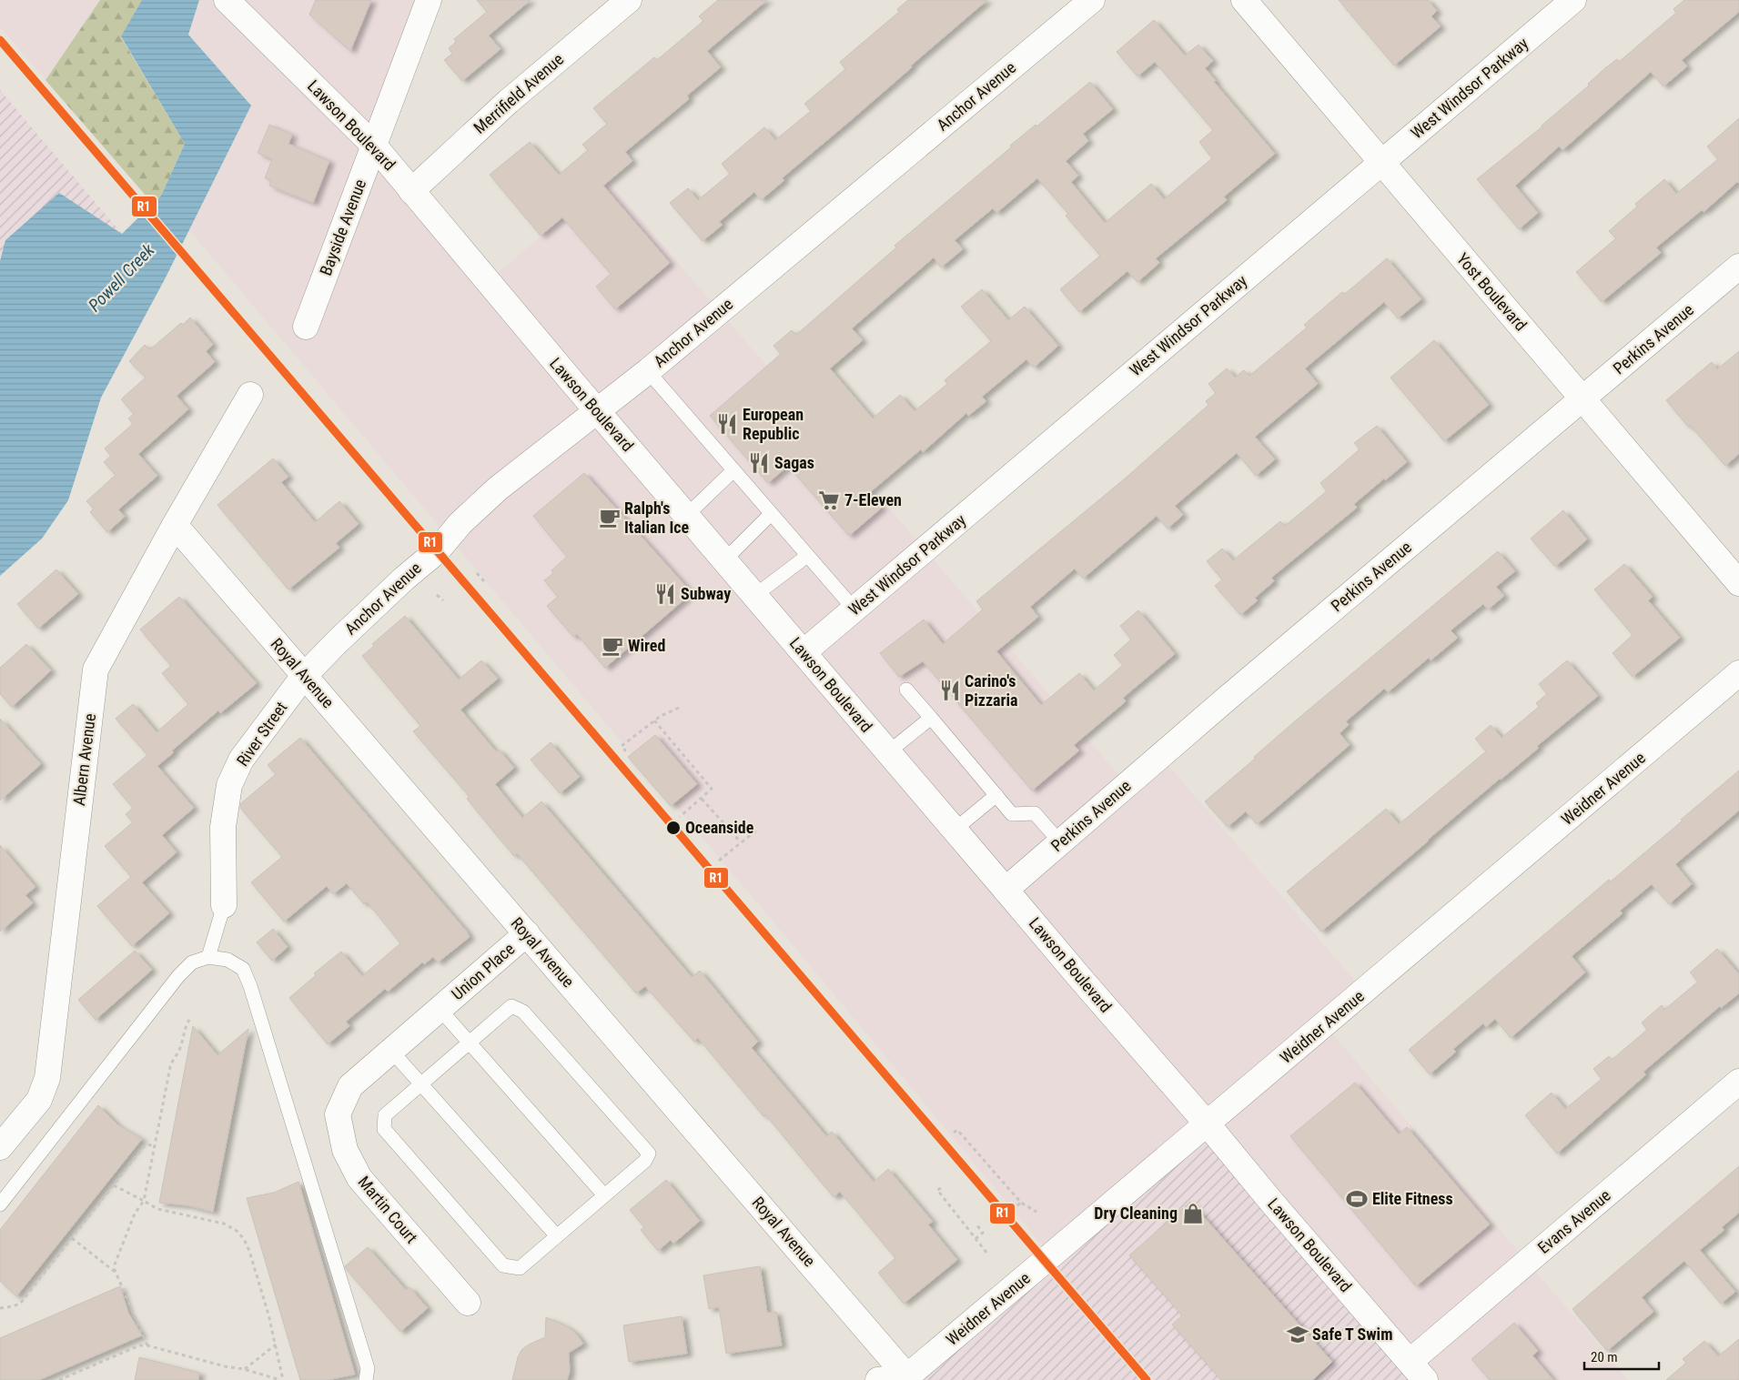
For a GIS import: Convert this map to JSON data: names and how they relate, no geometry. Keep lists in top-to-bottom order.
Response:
{
  "streets": {
    "street": [
      "West Windsor Parkway",
      "Merrifield Avenue",
      "Anchor Avenue",
      "Lawson Boulevard",
      "Bayside Avenue",
      "Yost Boulevard",
      "Perkins Avenue",
      "Royal Avenue",
      "River Street",
      "Albern Avenue",
      "Weidner Avenue",
      "Union Place",
      "Martin Court",
      "Evans Avenue"
    ]
  },
  "crossings": [
    ["West Windsor Parkway", "Lawson Boulevard"],
    ["West Windsor Parkway", "Yost Boulevard"],
    ["Merrifield Avenue", "Lawson Boulevard"],
    ["Anchor Avenue", "Lawson Boulevard"],
    ["Anchor Avenue", "Royal Avenue"],
    ["Anchor Avenue", "River Street"],
    ["Lawson Boulevard", "Bayside Avenue"],
    ["Lawson Boulevard", "Perkins Avenue"],
    ["Lawson Boulevard", "Weidner Avenue"],
    ["Lawson Boulevard", "Evans Avenue"],
    ["Yost Boulevard", "Perkins Avenue"],
    ["Royal Avenue", "River Street"],
    ["Royal Avenue", "Albern Avenue"],
    ["Royal Avenue", "Weidner Avenue"],
    ["Royal Avenue", "Union Place"],
    ["Union Place", "Martin Court"]
  ],
  "water": ["Powell Creek"],
  "places": {
    "restaurant": [
      "European Republic",
      "Sagas",
      "Subway",
      "Carino's Pizzaria"
    ],
    "supermarket": ["7-Eleven"],
    "cafe": ["Ralph's Italian Ice", "Wired"],
    "other": ["Oceanside"],
    "sports": ["Elite Fitness"],
    "shop": ["Dry Cleaning"],
    "school or university": ["Safe T Swim"]
  },
  "lines": ["transit line R1"],
  "scale_bar": "20 m"
}
